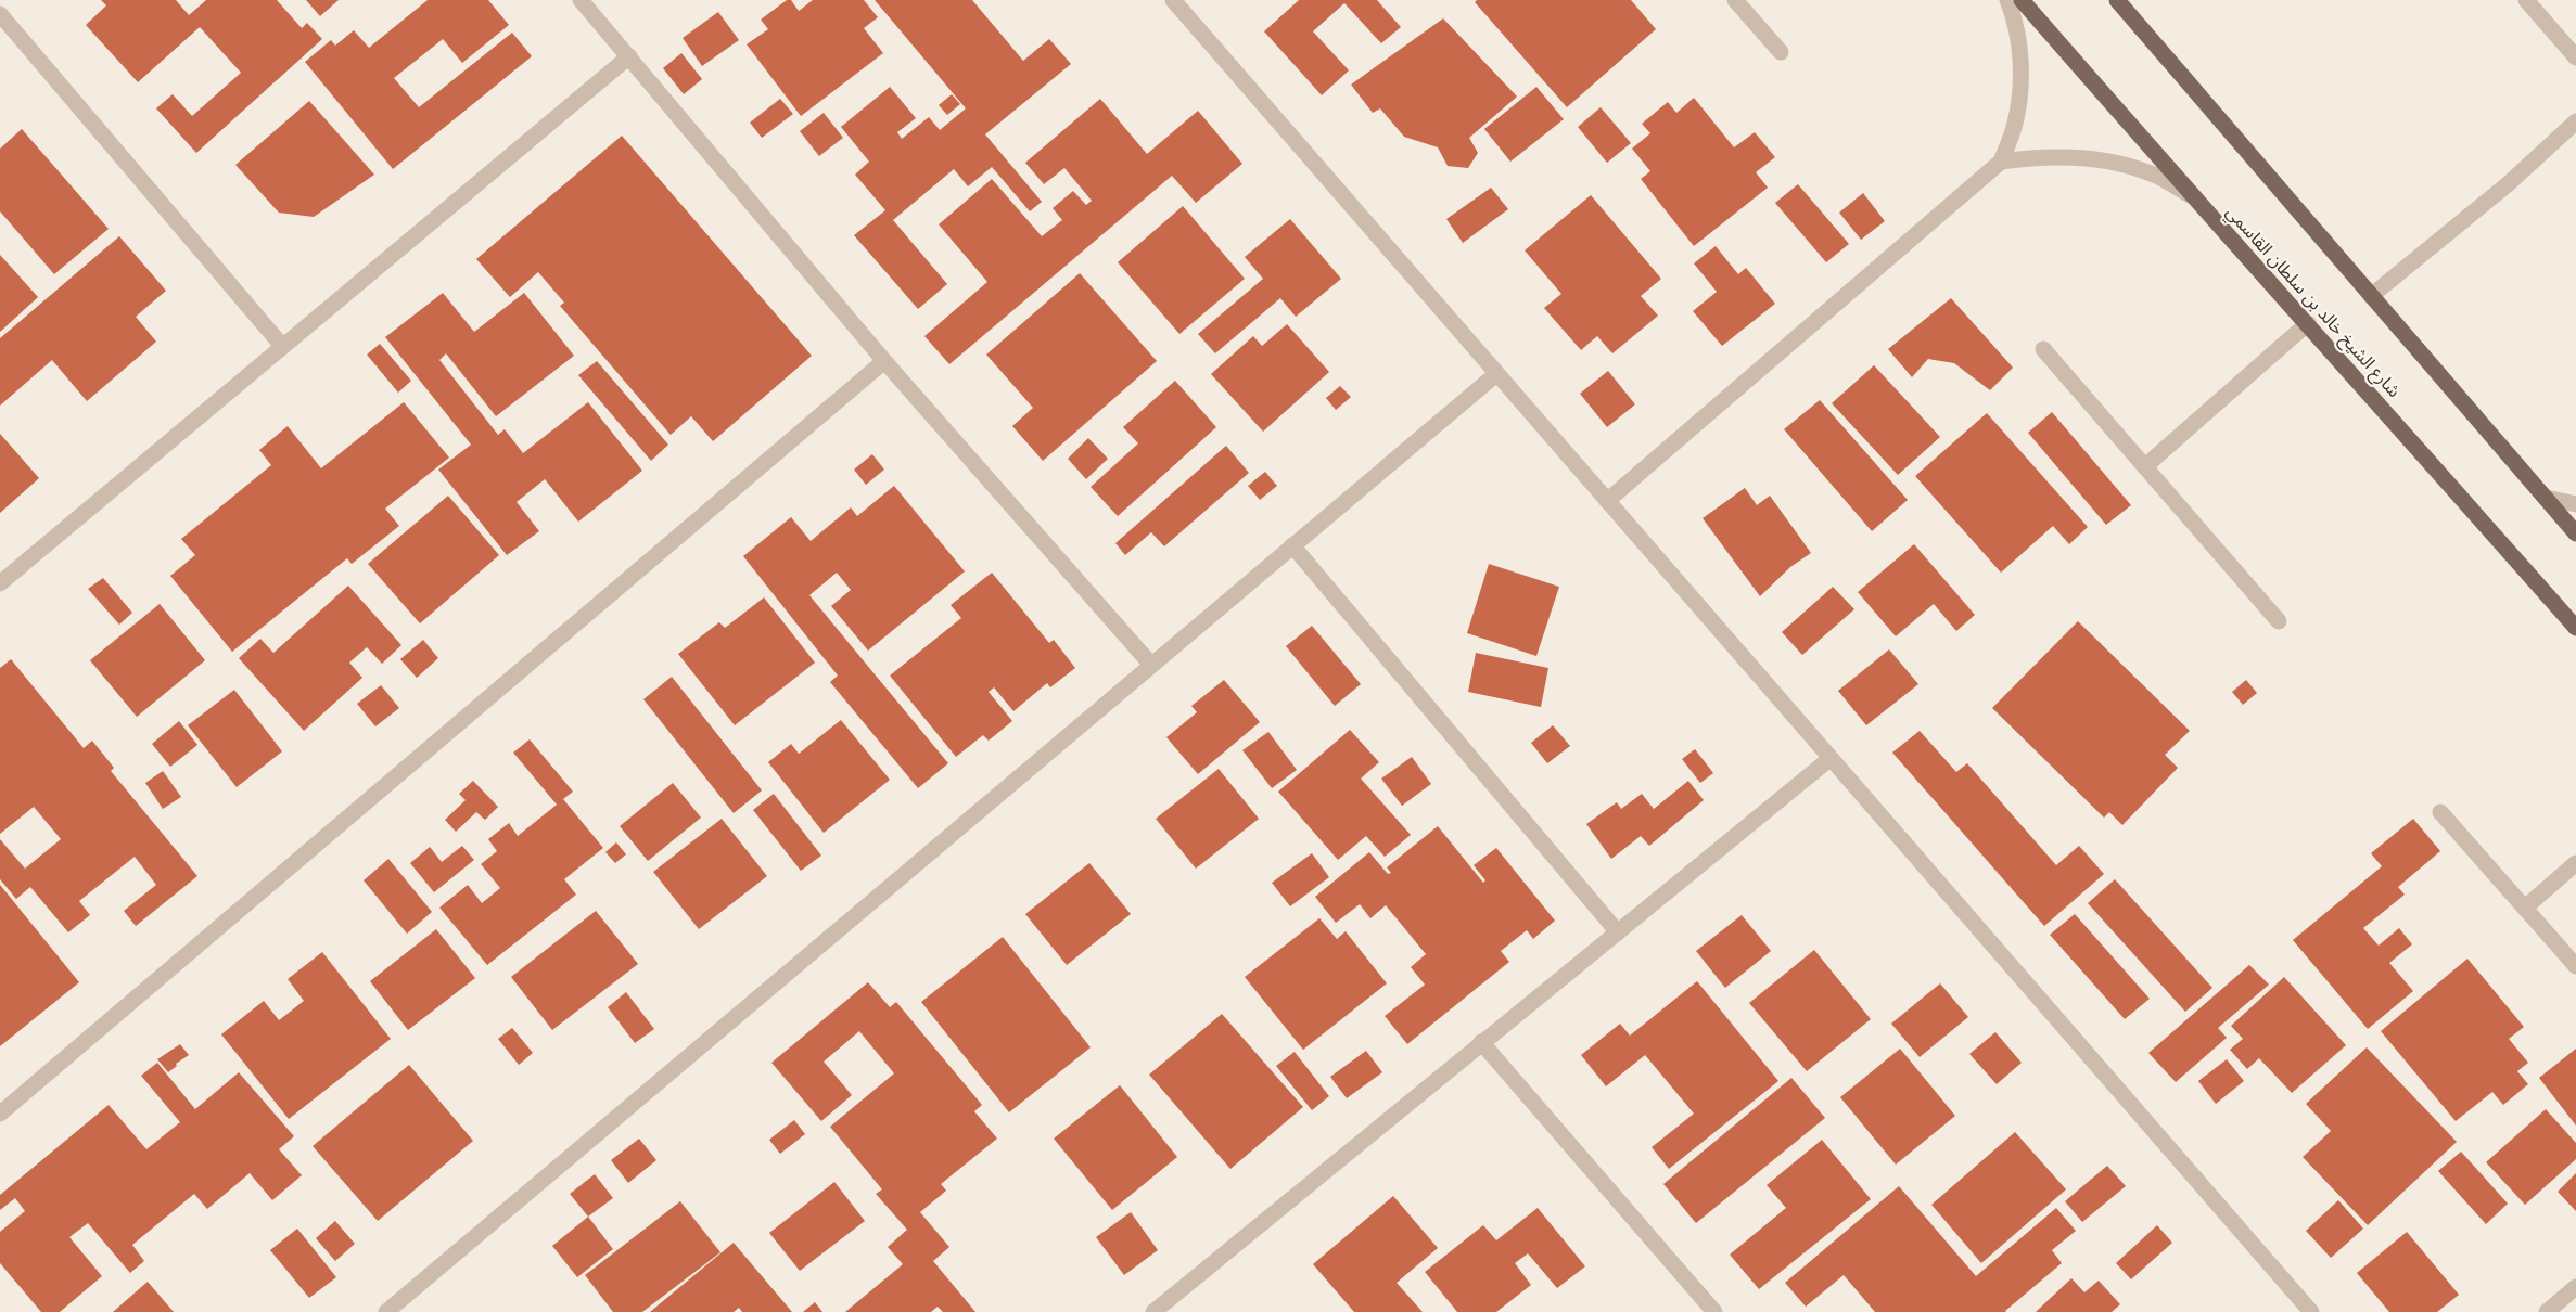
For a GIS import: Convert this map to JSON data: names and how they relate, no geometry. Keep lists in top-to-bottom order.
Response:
{
  "streets": {
    "main road": ["شارع الشيخ خالد بن سلطان القاسمي"]
  }
}
